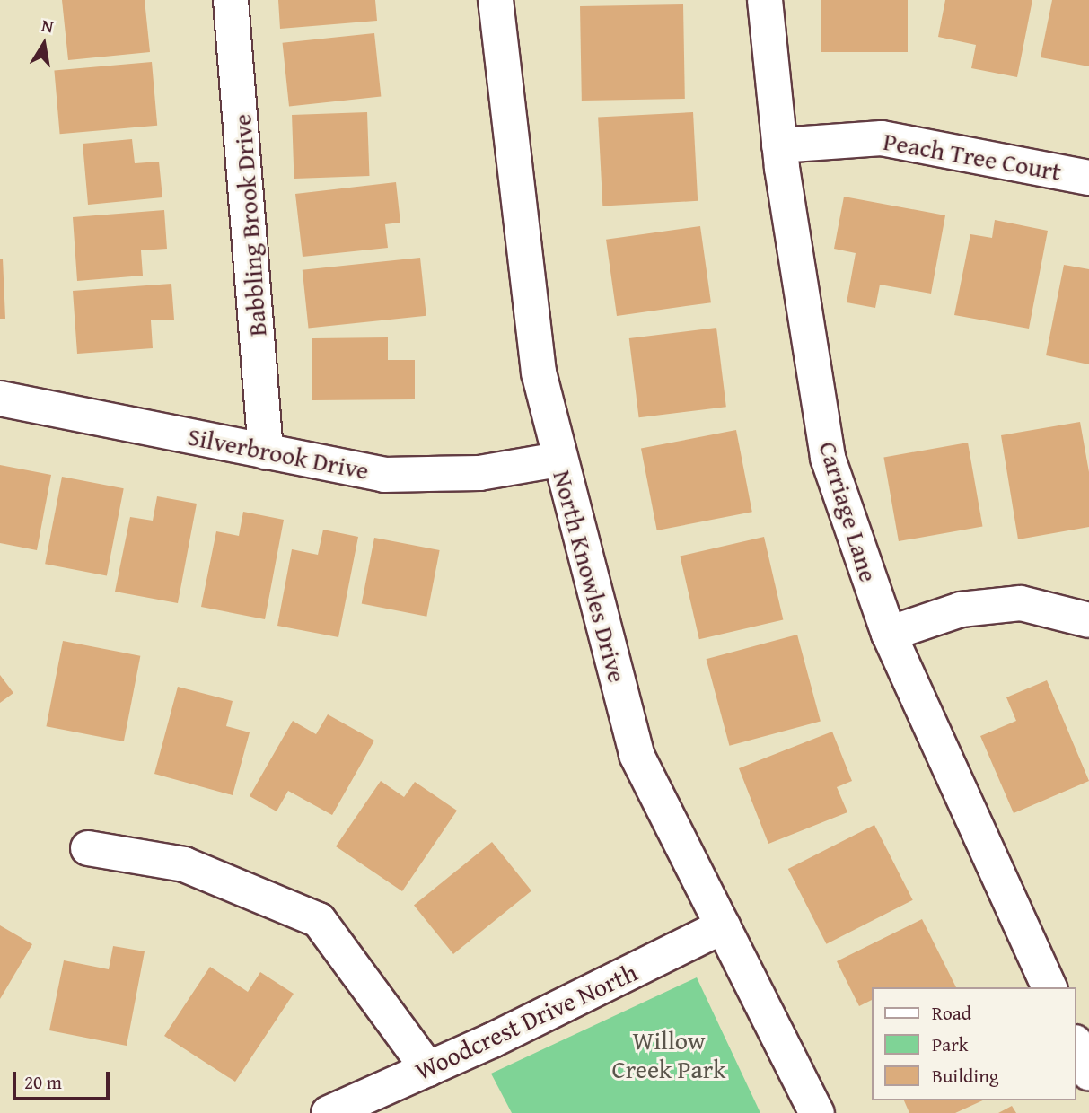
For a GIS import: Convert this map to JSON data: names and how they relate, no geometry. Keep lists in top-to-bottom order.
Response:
{
  "streets": {
    "street": [
      "Peach Tree Court",
      "Babbling Brook Drive",
      "Silverbrook Drive",
      "Carriage Lane",
      "North Knowles Drive",
      "Woodcrest Drive North"
    ]
  },
  "crossings": [
    ["Peach Tree Court", "Carriage Lane"],
    ["Babbling Brook Drive", "Silverbrook Drive"],
    ["Silverbrook Drive", "North Knowles Drive"],
    ["North Knowles Drive", "Woodcrest Drive North"]
  ],
  "parks": ["Willow Creek Park"],
  "legend": ["Road", "Park", "Building"],
  "scale_bar": "20 m",
  "north": "top"
}
